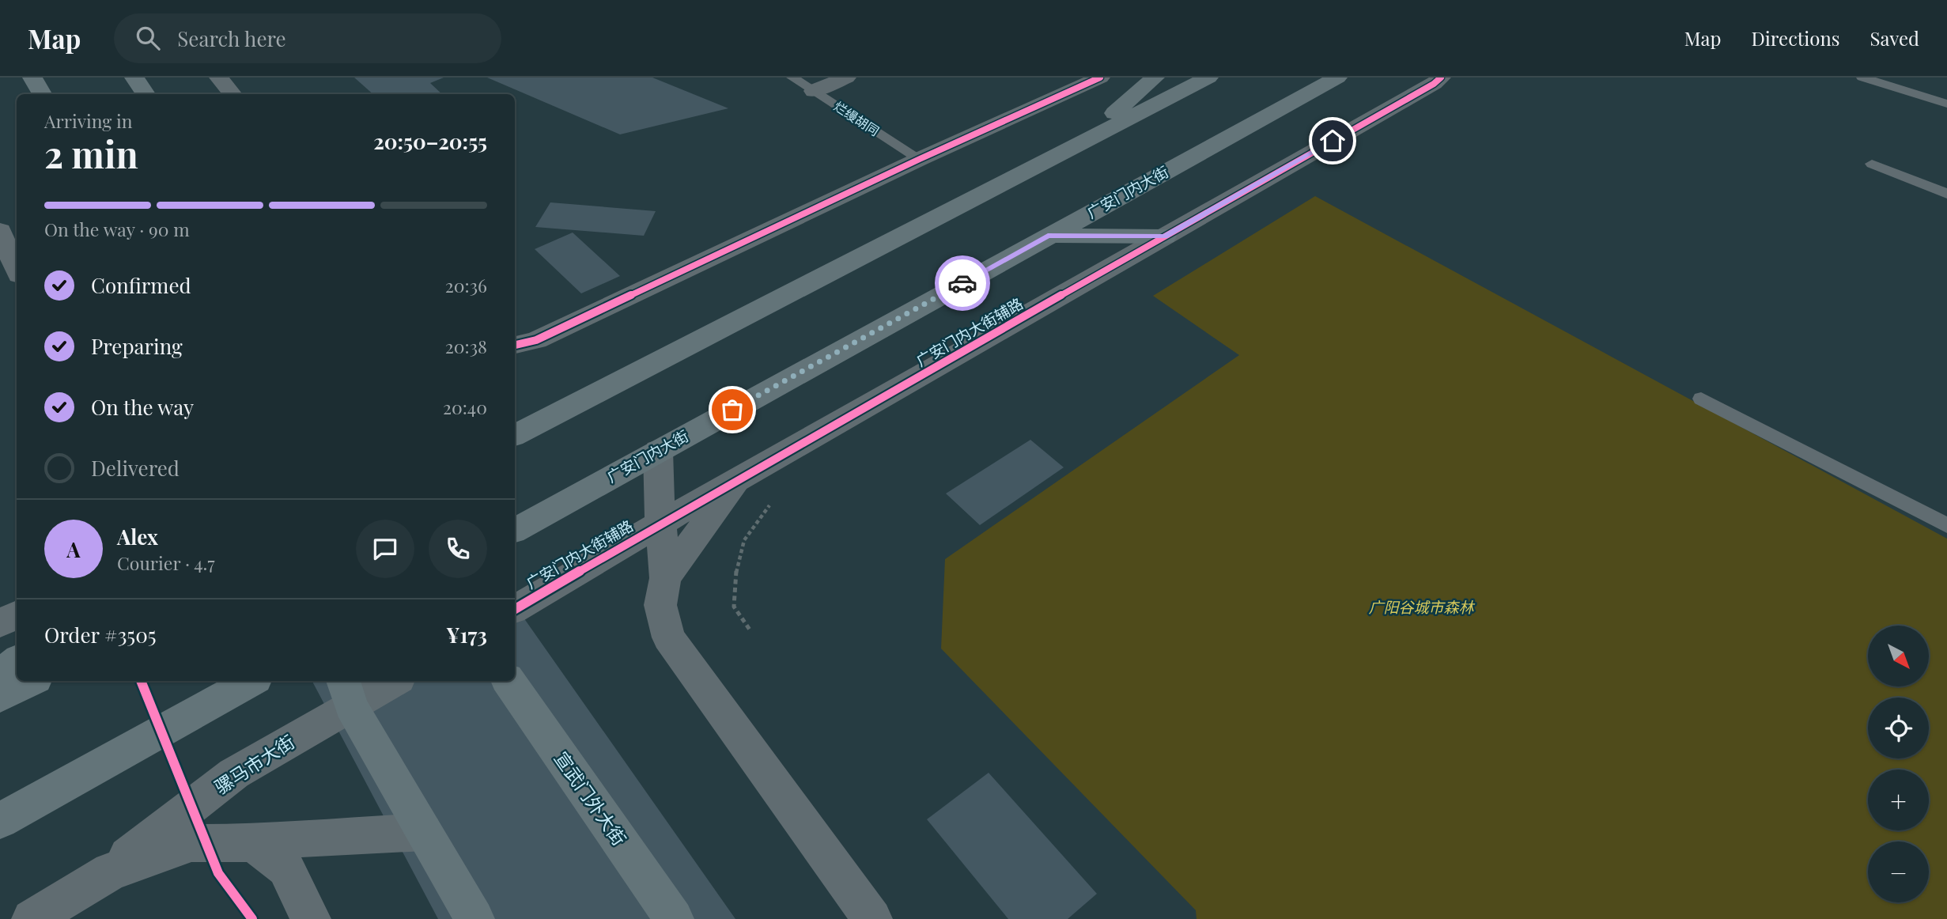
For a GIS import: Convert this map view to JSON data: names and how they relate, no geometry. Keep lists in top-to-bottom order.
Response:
{
  "streets": {
    "main road": ["广安门内大街", "宣武门外大街"],
    "street": ["广安门内大街辅路", "骡马市大街"],
    "lane": ["烂缦胡同"]
  },
  "parks": ["广阳谷城市森林"],
  "north": "bottom right",
  "page": {
    "header": "Map",
    "search": "Search here",
    "nav": ["Map", "Directions", "Saved"],
    "heading": ["2 min", "Arriving in", "20:50–20:55"],
    "panel": [
      "Alex",
      "Courier · 4.7",
      "Order #3505",
      "¥173"
    ],
    "bar": "On the way · 90 m",
    "list": [
      ["Confirmed", "20:36"],
      ["Preparing", "20:38"],
      ["On the way", "20:40"],
      "Delivered"
    ],
    "round": "A",
    "map_buttons": ["+", "−"]
  }
}
